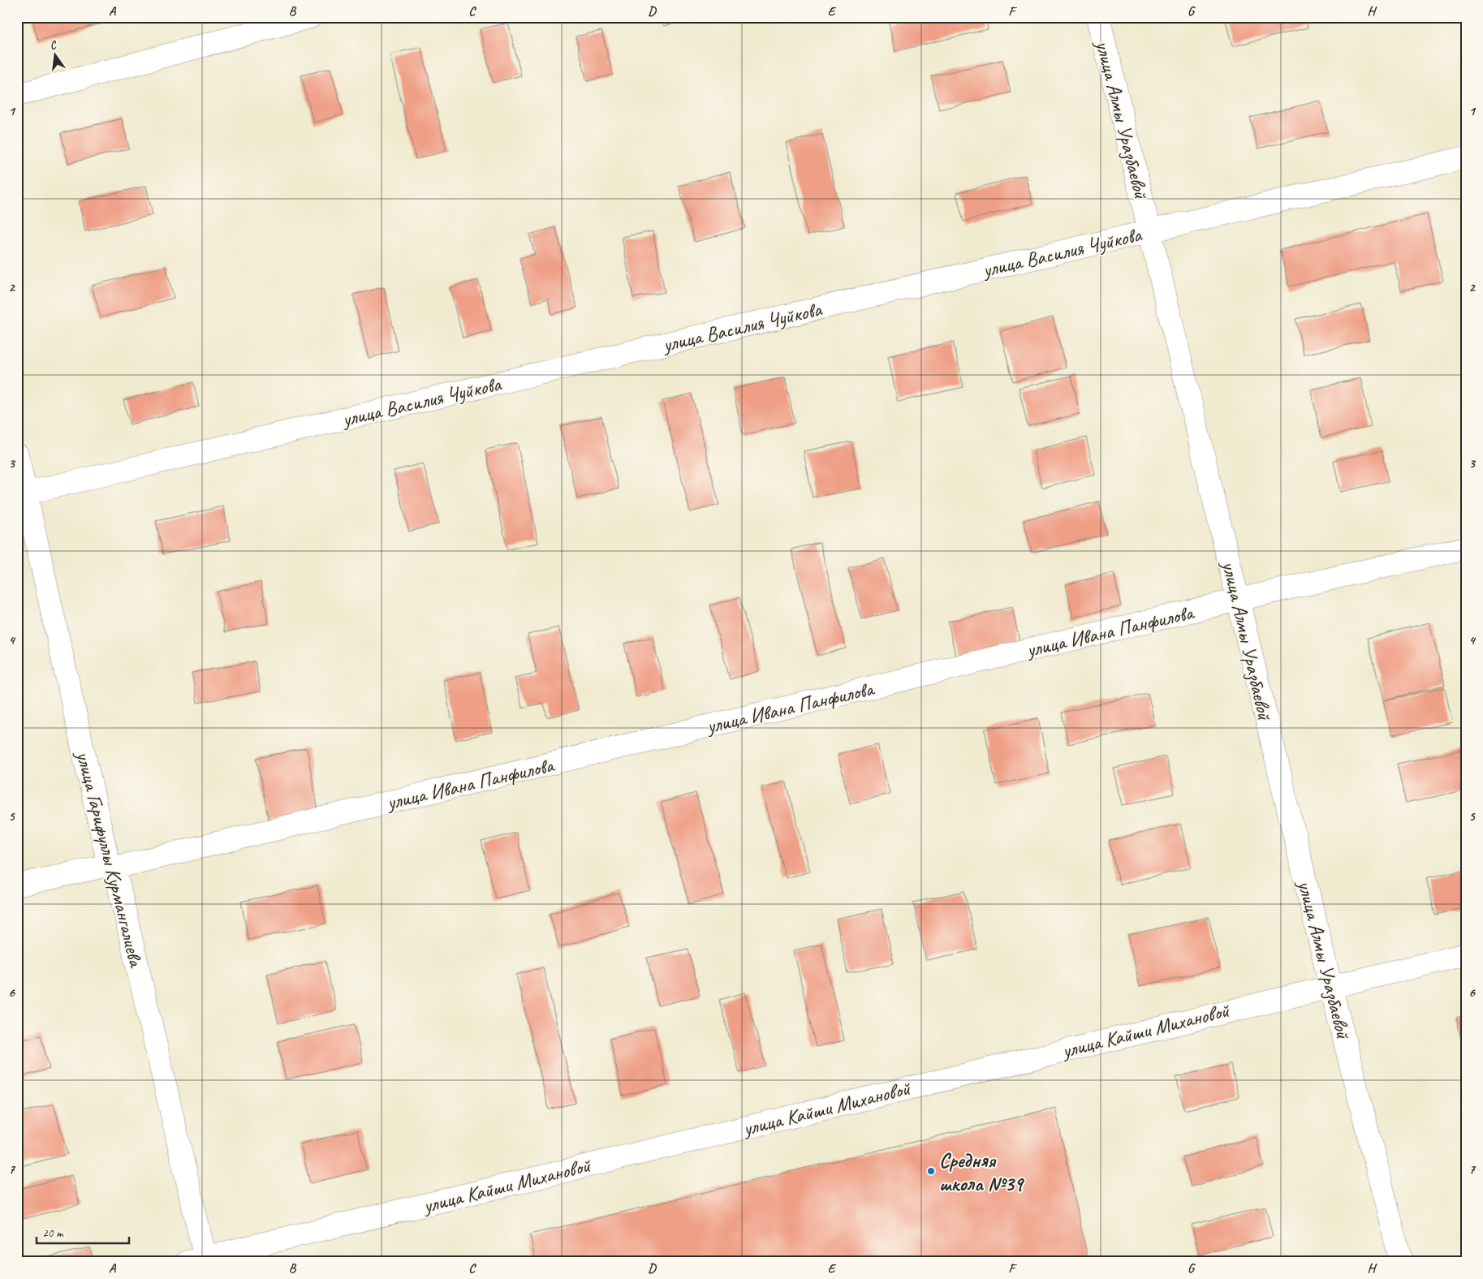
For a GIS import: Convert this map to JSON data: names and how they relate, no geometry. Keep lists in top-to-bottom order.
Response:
{
  "streets": {
    "street": [
      "улица Алмы Уразбаевой",
      "улица Василия Чуйкова",
      "улица Ивана Панфилова",
      "улица Гарифуллы Курмангалиева",
      "улица Кайши Михановой"
    ]
  },
  "crossings": [
    ["улица Алмы Уразбаевой", "улица Василия Чуйкова"],
    ["улица Алмы Уразбаевой", "улица Ивана Панфилова"],
    ["улица Алмы Уразбаевой", "улица Кайши Михановой"],
    ["улица Василия Чуйкова", "улица Гарифуллы Курмангалиева"],
    ["улица Ивана Панфилова", "улица Гарифуллы Курмангалиева"],
    ["улица Гарифуллы Курмангалиева", "улица Кайши Михановой"]
  ],
  "places": ["Средняя школа №39"],
  "scale_bar": "20 m",
  "north": "top",
  "grid": {
    "columns": [
      "A",
      "B",
      "C",
      "D",
      "E",
      "F",
      "G",
      "H"
    ],
    "rows": [
      "1",
      "2",
      "3",
      "4",
      "5",
      "6",
      "7"
    ]
  }
}
